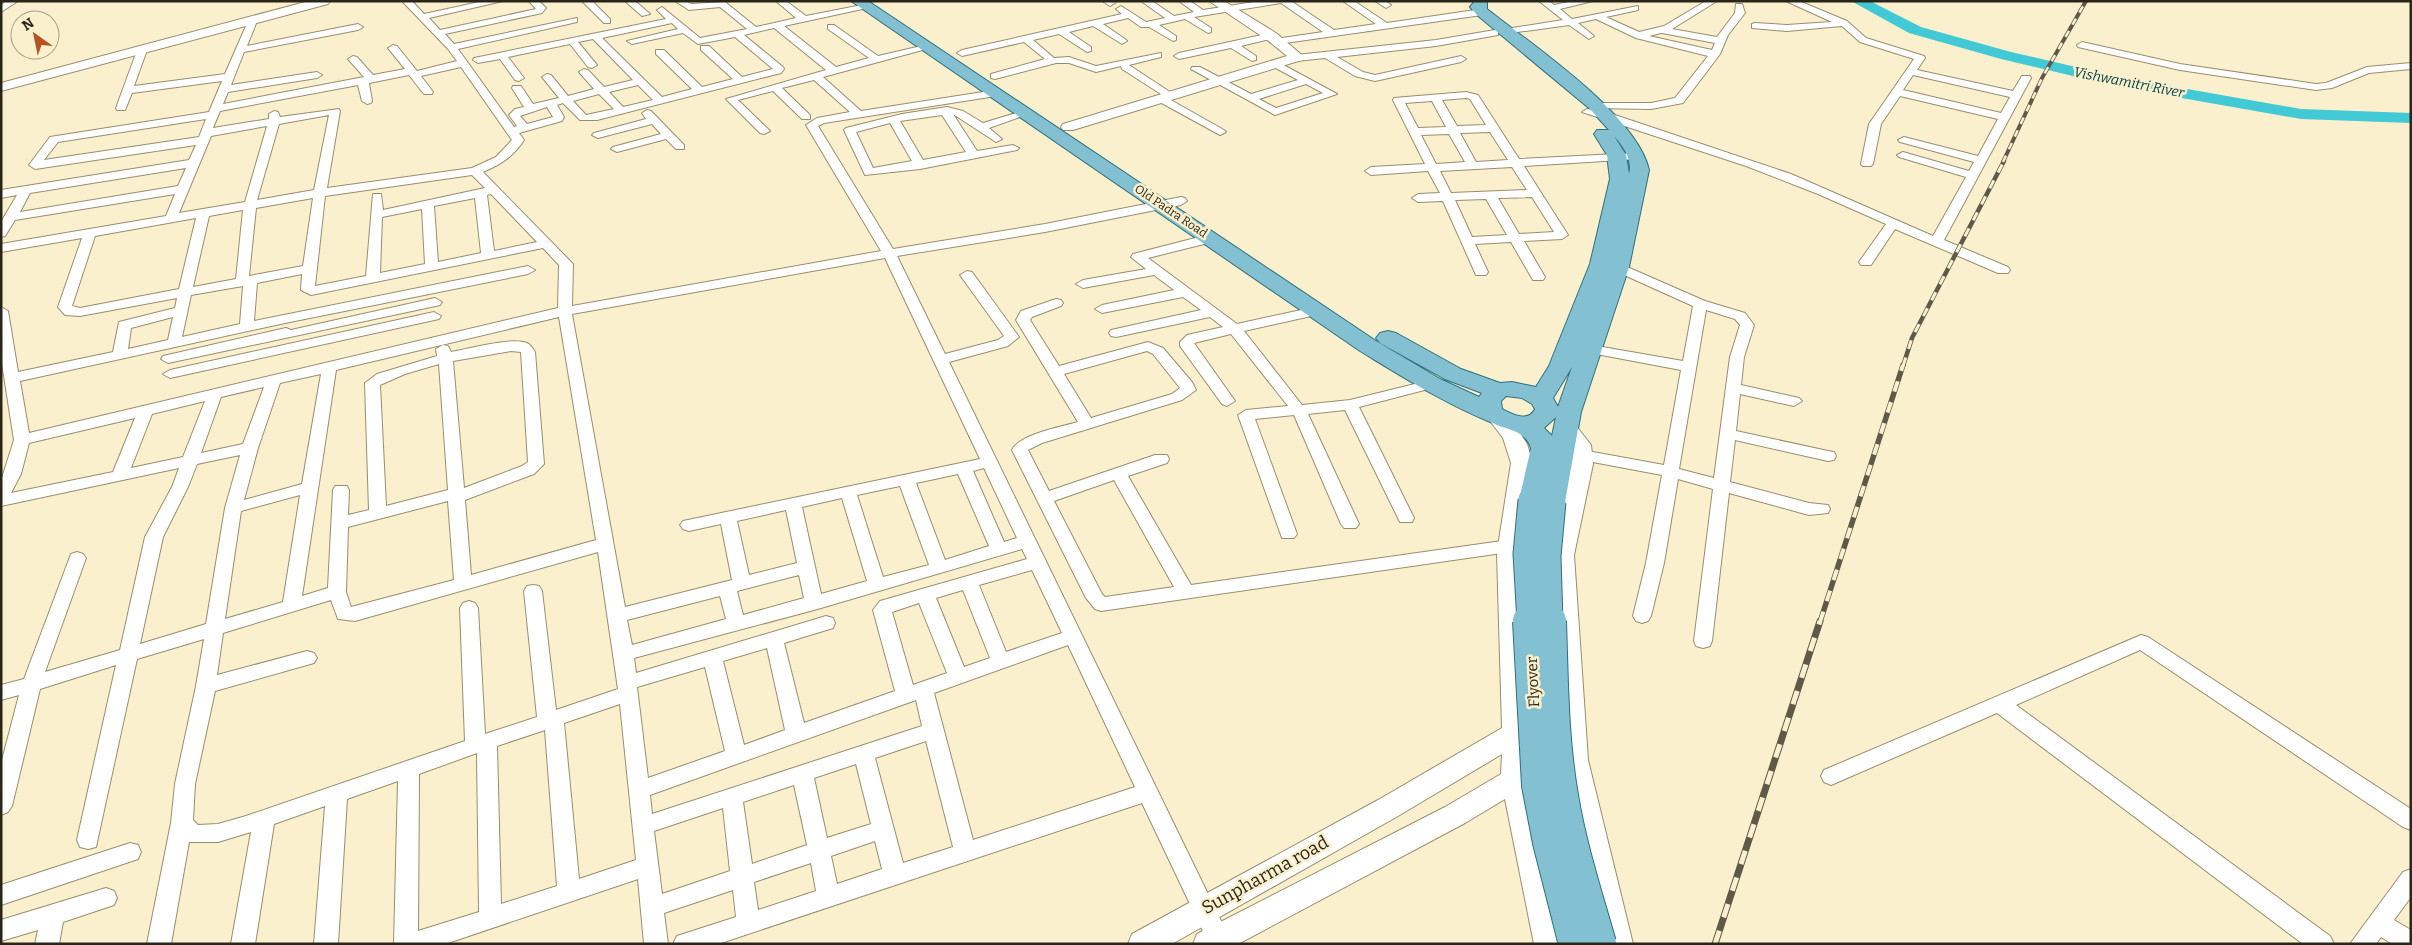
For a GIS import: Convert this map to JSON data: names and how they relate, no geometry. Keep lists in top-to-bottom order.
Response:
{
  "streets": {
    "main road": ["Old Padra Road", "Flyover"],
    "street": ["Sunpharma road"]
  },
  "crossings": [
    ["Old Padra Road", "Flyover"]
  ],
  "water": ["Vishwamitri River"],
  "north": "top left"
}
